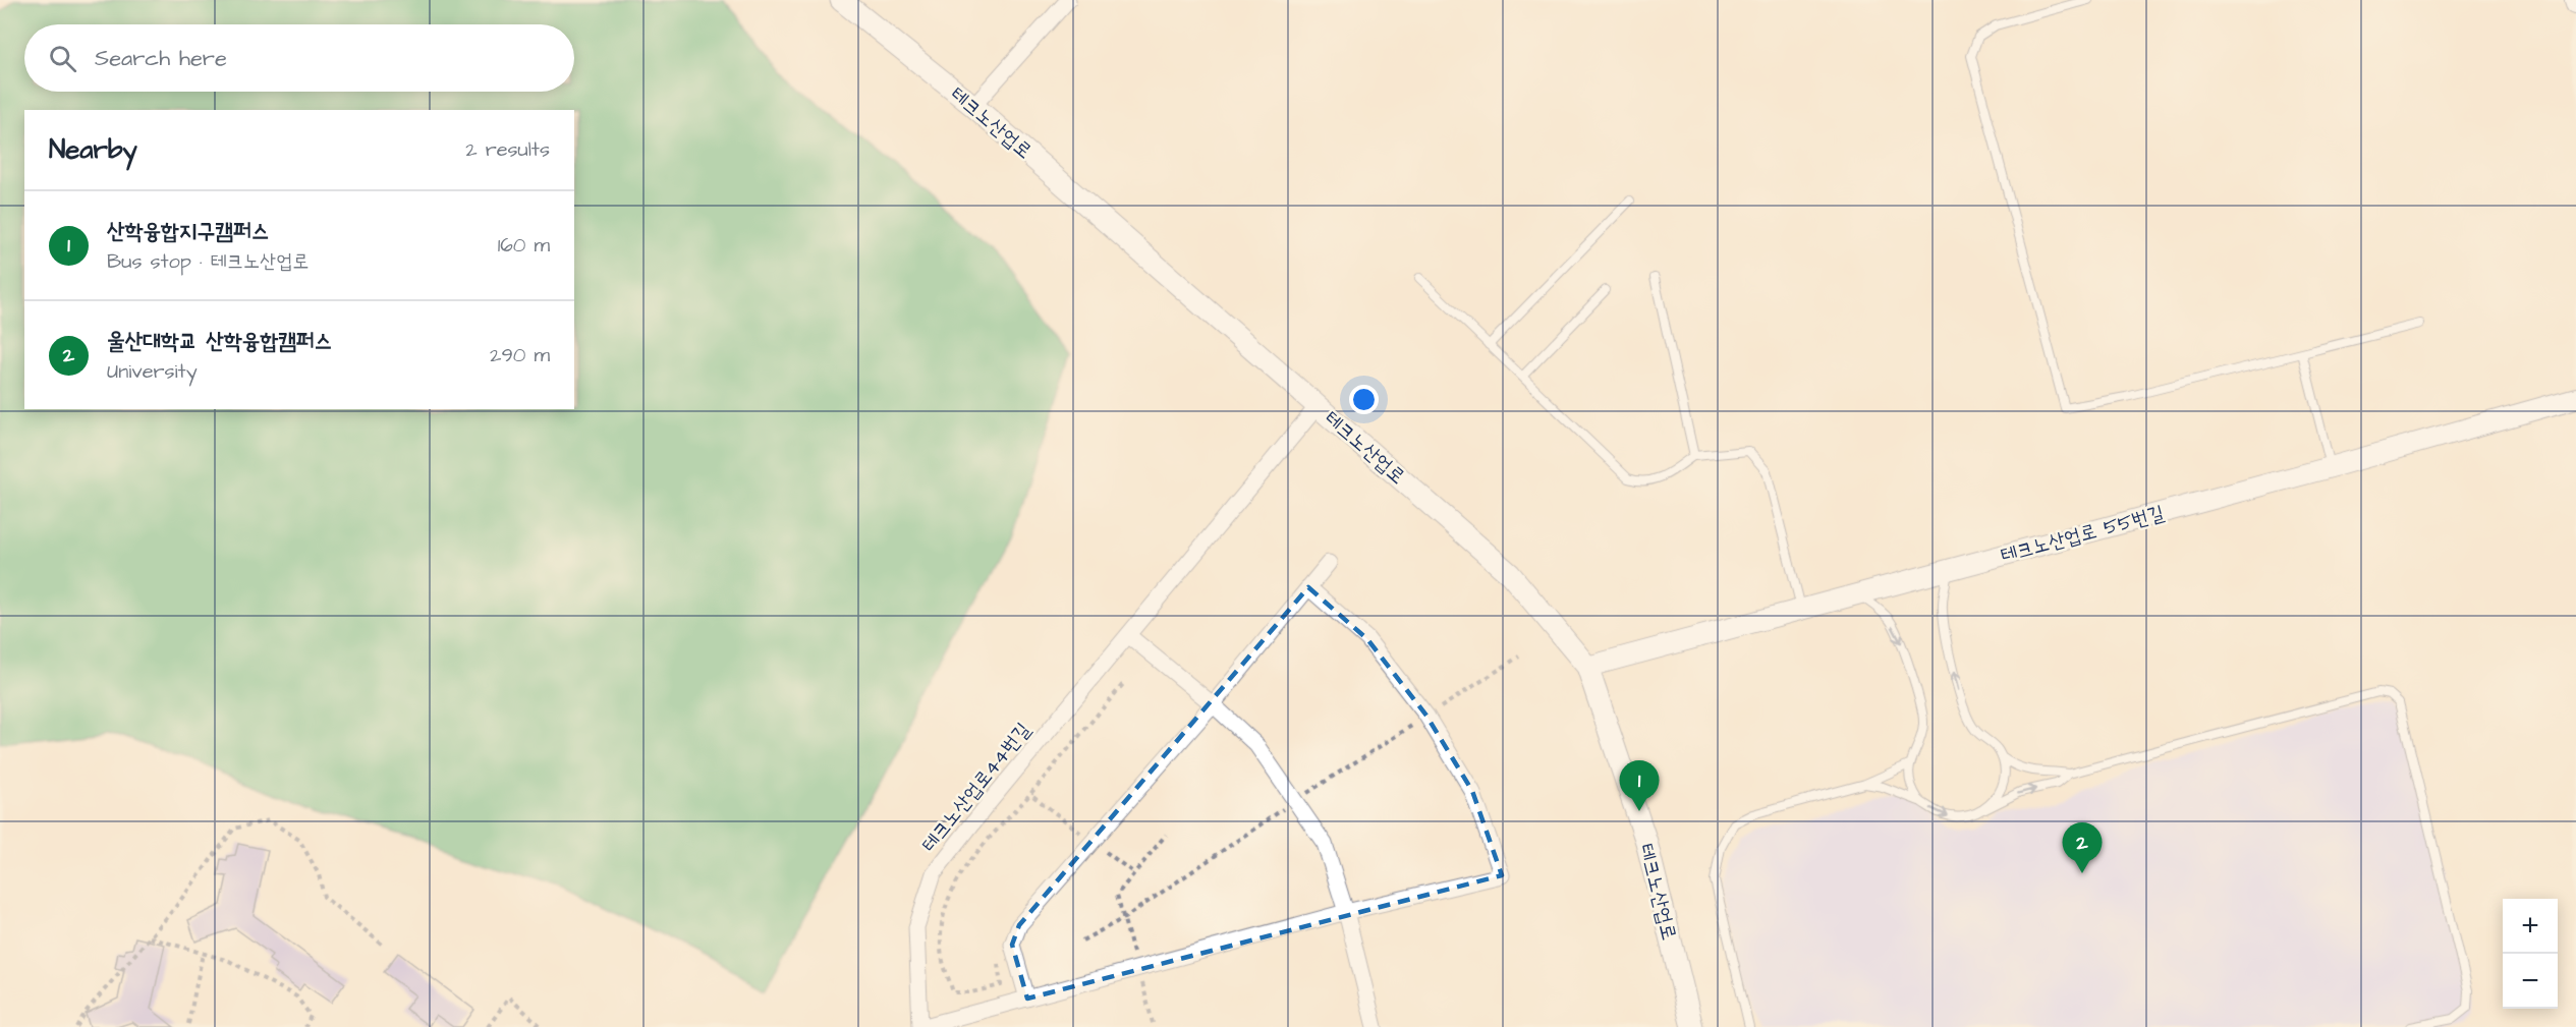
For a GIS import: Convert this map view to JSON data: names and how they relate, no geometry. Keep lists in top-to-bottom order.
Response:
{
  "streets": {
    "main road": ["테크노산업로"],
    "street": ["테크노산업로 55번길", "테크노산업로44번길"]
  },
  "crossings": [
    ["테크노산업로", "테크노산업로 55번길"],
    ["테크노산업로", "테크노산업로44번길"]
  ],
  "page": {
    "search": "Search here",
    "heading": ["Nearby", "2 results"],
    "list": [
      {
        "mark": "1",
        "name": "산학융합지구캠퍼스",
        "note": "Bus stop · 테크노산업로",
        "value": "160 m"
      },
      {
        "mark": "2",
        "name": "울산대학교 산학융합캠퍼스",
        "note": "University",
        "value": "290 m"
      }
    ],
    "pins": ["1", "2"],
    "map_buttons": ["+", "−"]
  }
}
